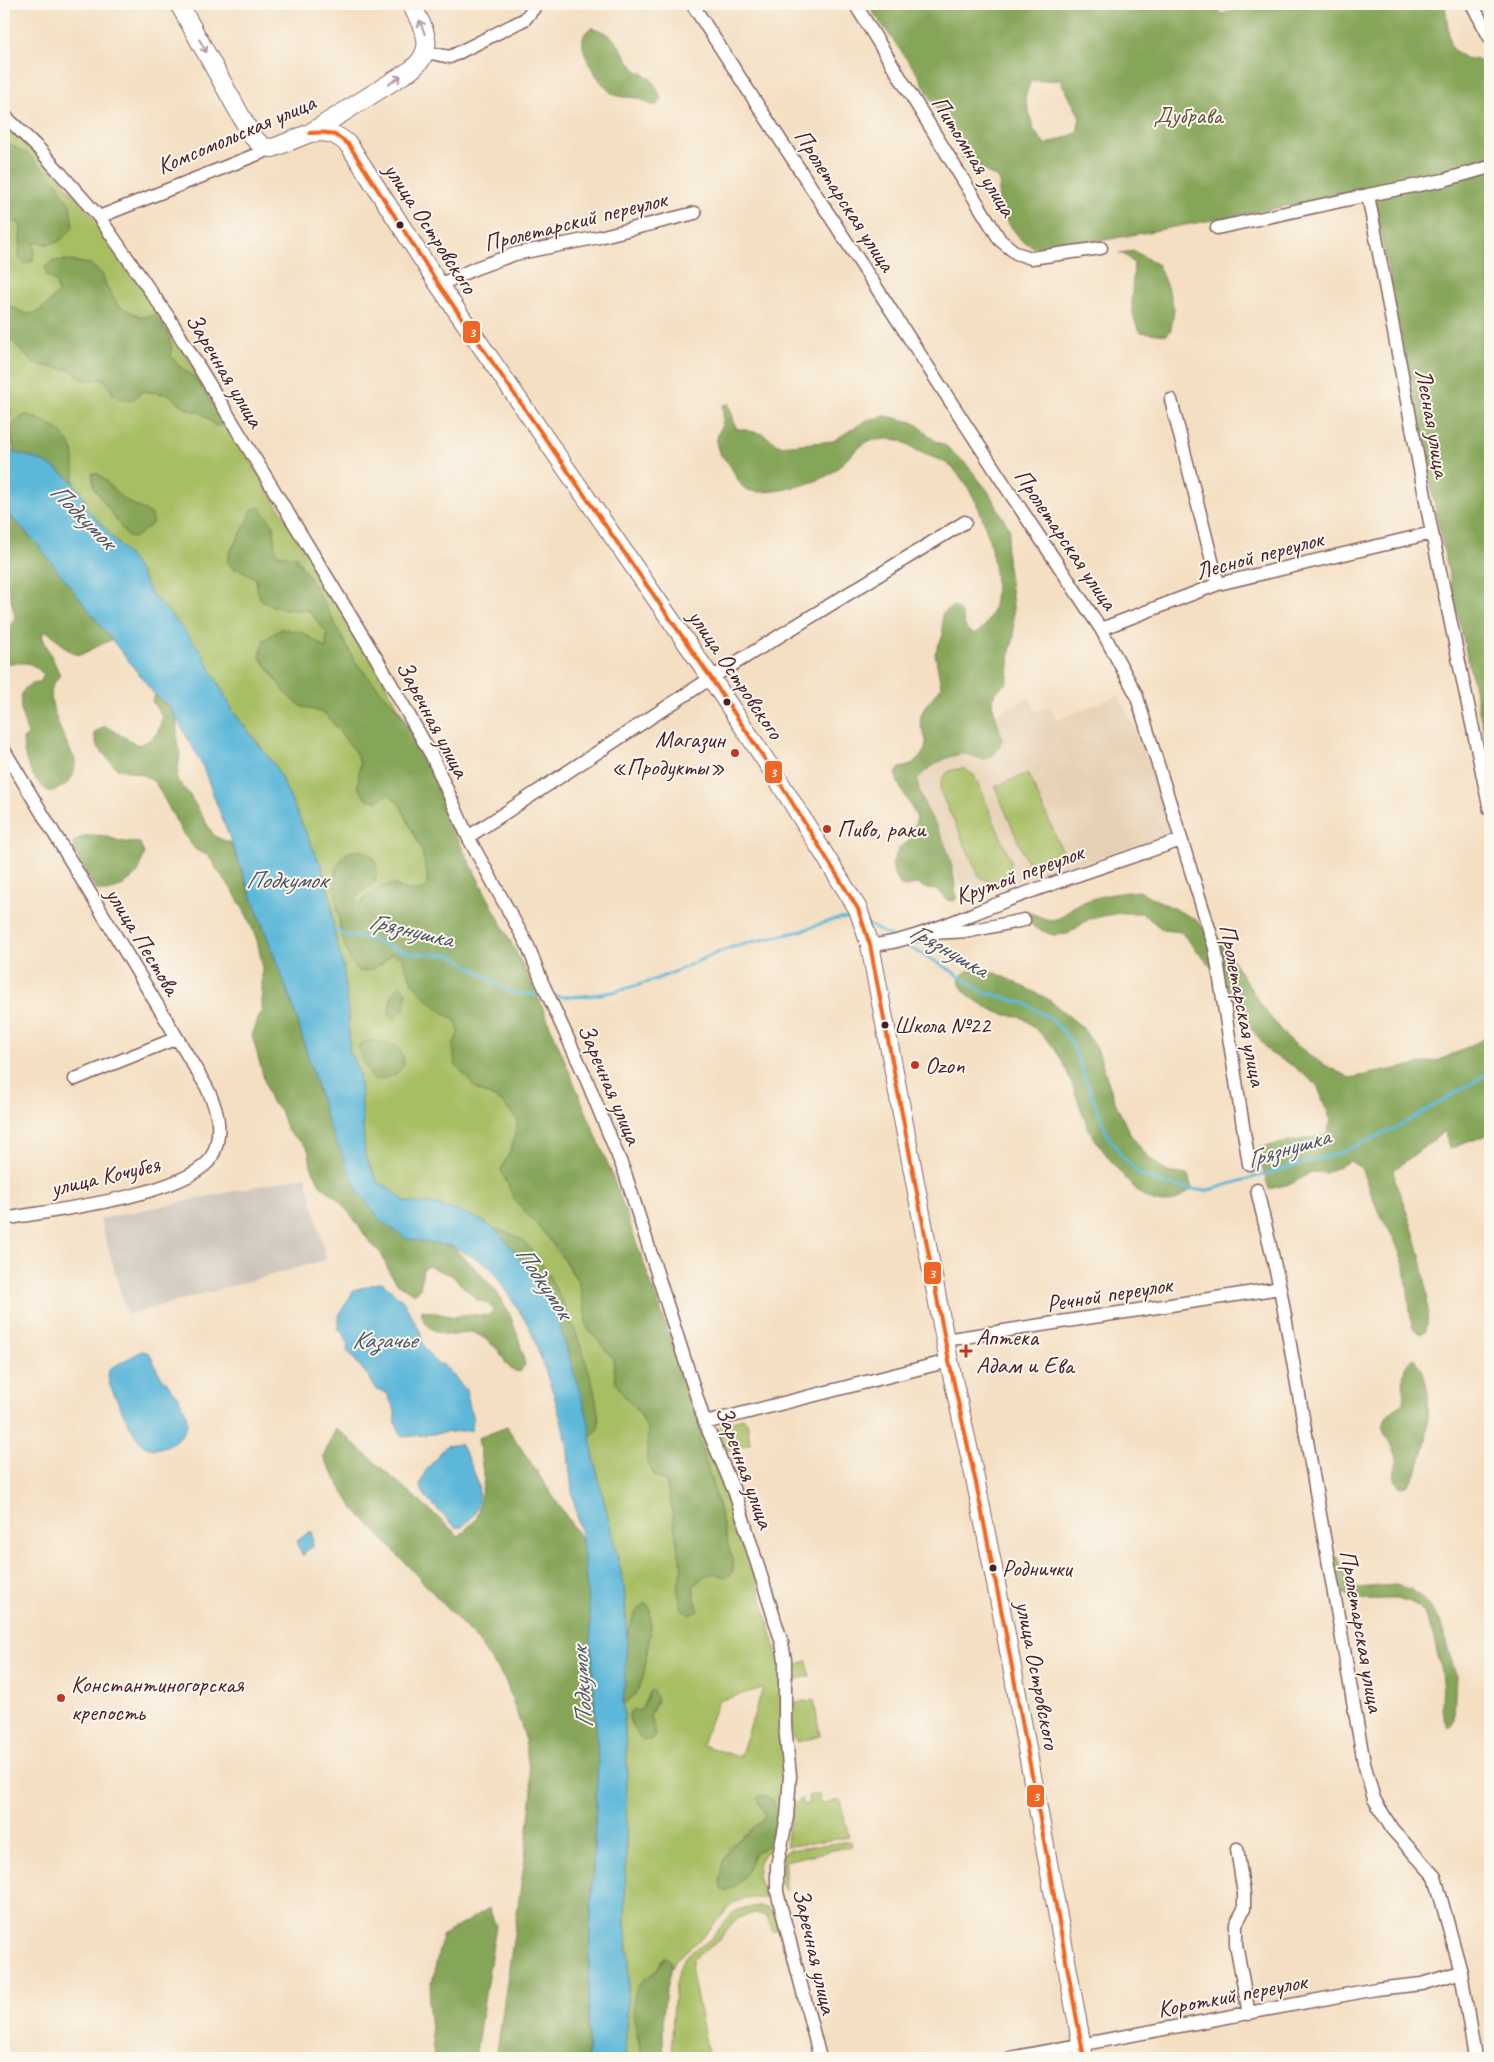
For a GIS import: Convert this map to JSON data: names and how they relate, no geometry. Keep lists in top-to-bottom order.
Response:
{
  "streets": {
    "street": [
      "Комсомольская улица",
      "Питомная улица",
      "Пролетарская улица",
      "Пролетарский переулок",
      "улица Островского",
      "Заречная улица",
      "Лесная улица",
      "Лесной переулок",
      "Крутой переулок",
      "улица Пестова",
      "улица Кочубея",
      "Речной переулок",
      "Короткий переулок"
    ]
  },
  "crossings": [
    ["Комсомольская улица", "улица Островского"],
    ["Комсомольская улица", "Заречная улица"],
    ["Пролетарская улица", "Лесной переулок"],
    ["Пролетарская улица", "Крутой переулок"],
    ["Пролетарская улица", "Речной переулок"],
    ["Пролетарская улица", "Короткий переулок"],
    ["Пролетарский переулок", "улица Островского"],
    ["улица Островского", "Крутой переулок"],
    ["улица Островского", "Речной переулок"],
    ["улица Островского", "Короткий переулок"],
    ["Лесная улица", "Лесной переулок"],
    ["улица Пестова", "улица Кочубея"]
  ],
  "water": ["Подкумок", "Грязнушка", "Казачье"],
  "parks": ["Дубрава"],
  "places": {
    "other": [
      "Магазин «Продукты»",
      "Пиво, раки",
      "Школа №22",
      "Ozon",
      "Роднички",
      "Константиногорская крепость"
    ],
    "health": ["Аптека Адам и Ева"]
  },
  "lines": ["transit line 3"]
}
